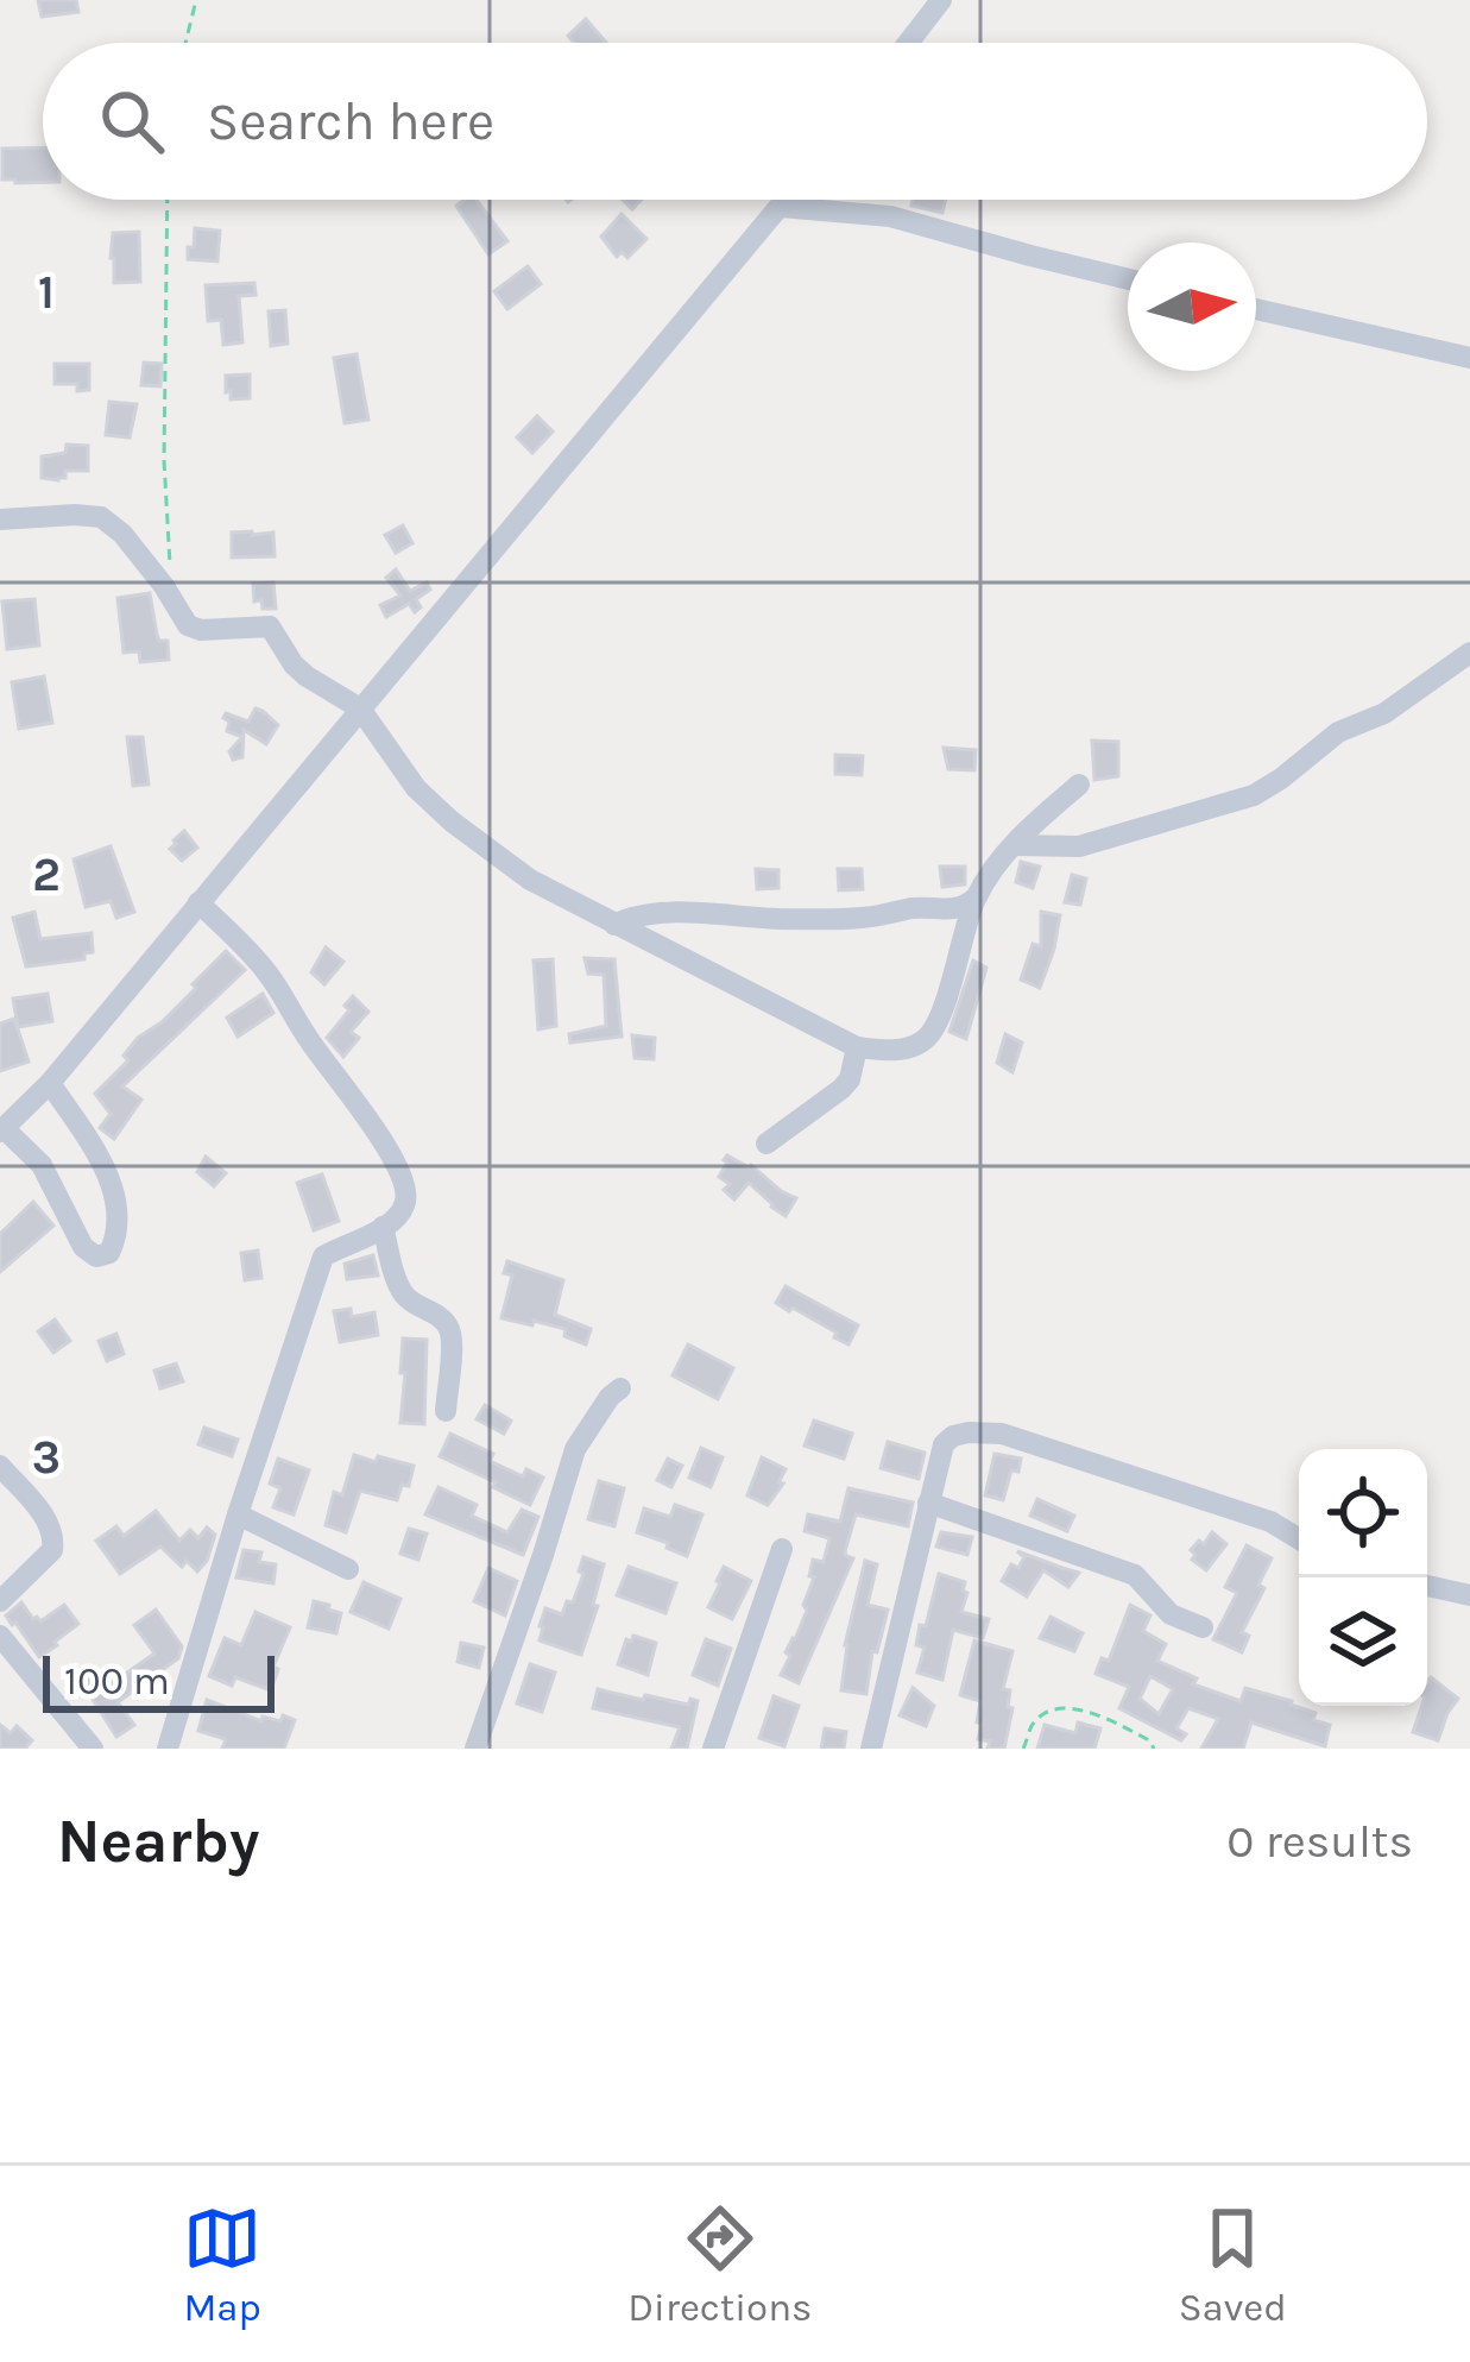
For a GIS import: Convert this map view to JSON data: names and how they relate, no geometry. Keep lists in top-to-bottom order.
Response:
{
  "scale_bar": "100 m",
  "north": "right",
  "page": {
    "search": "Search here",
    "scale": "100 m",
    "heading": ["Nearby", "0 results"],
    "nav": ["Map", "Directions", "Saved"]
  },
  "grid": {
    "rows": ["1", "2", "3"]
  }
}
